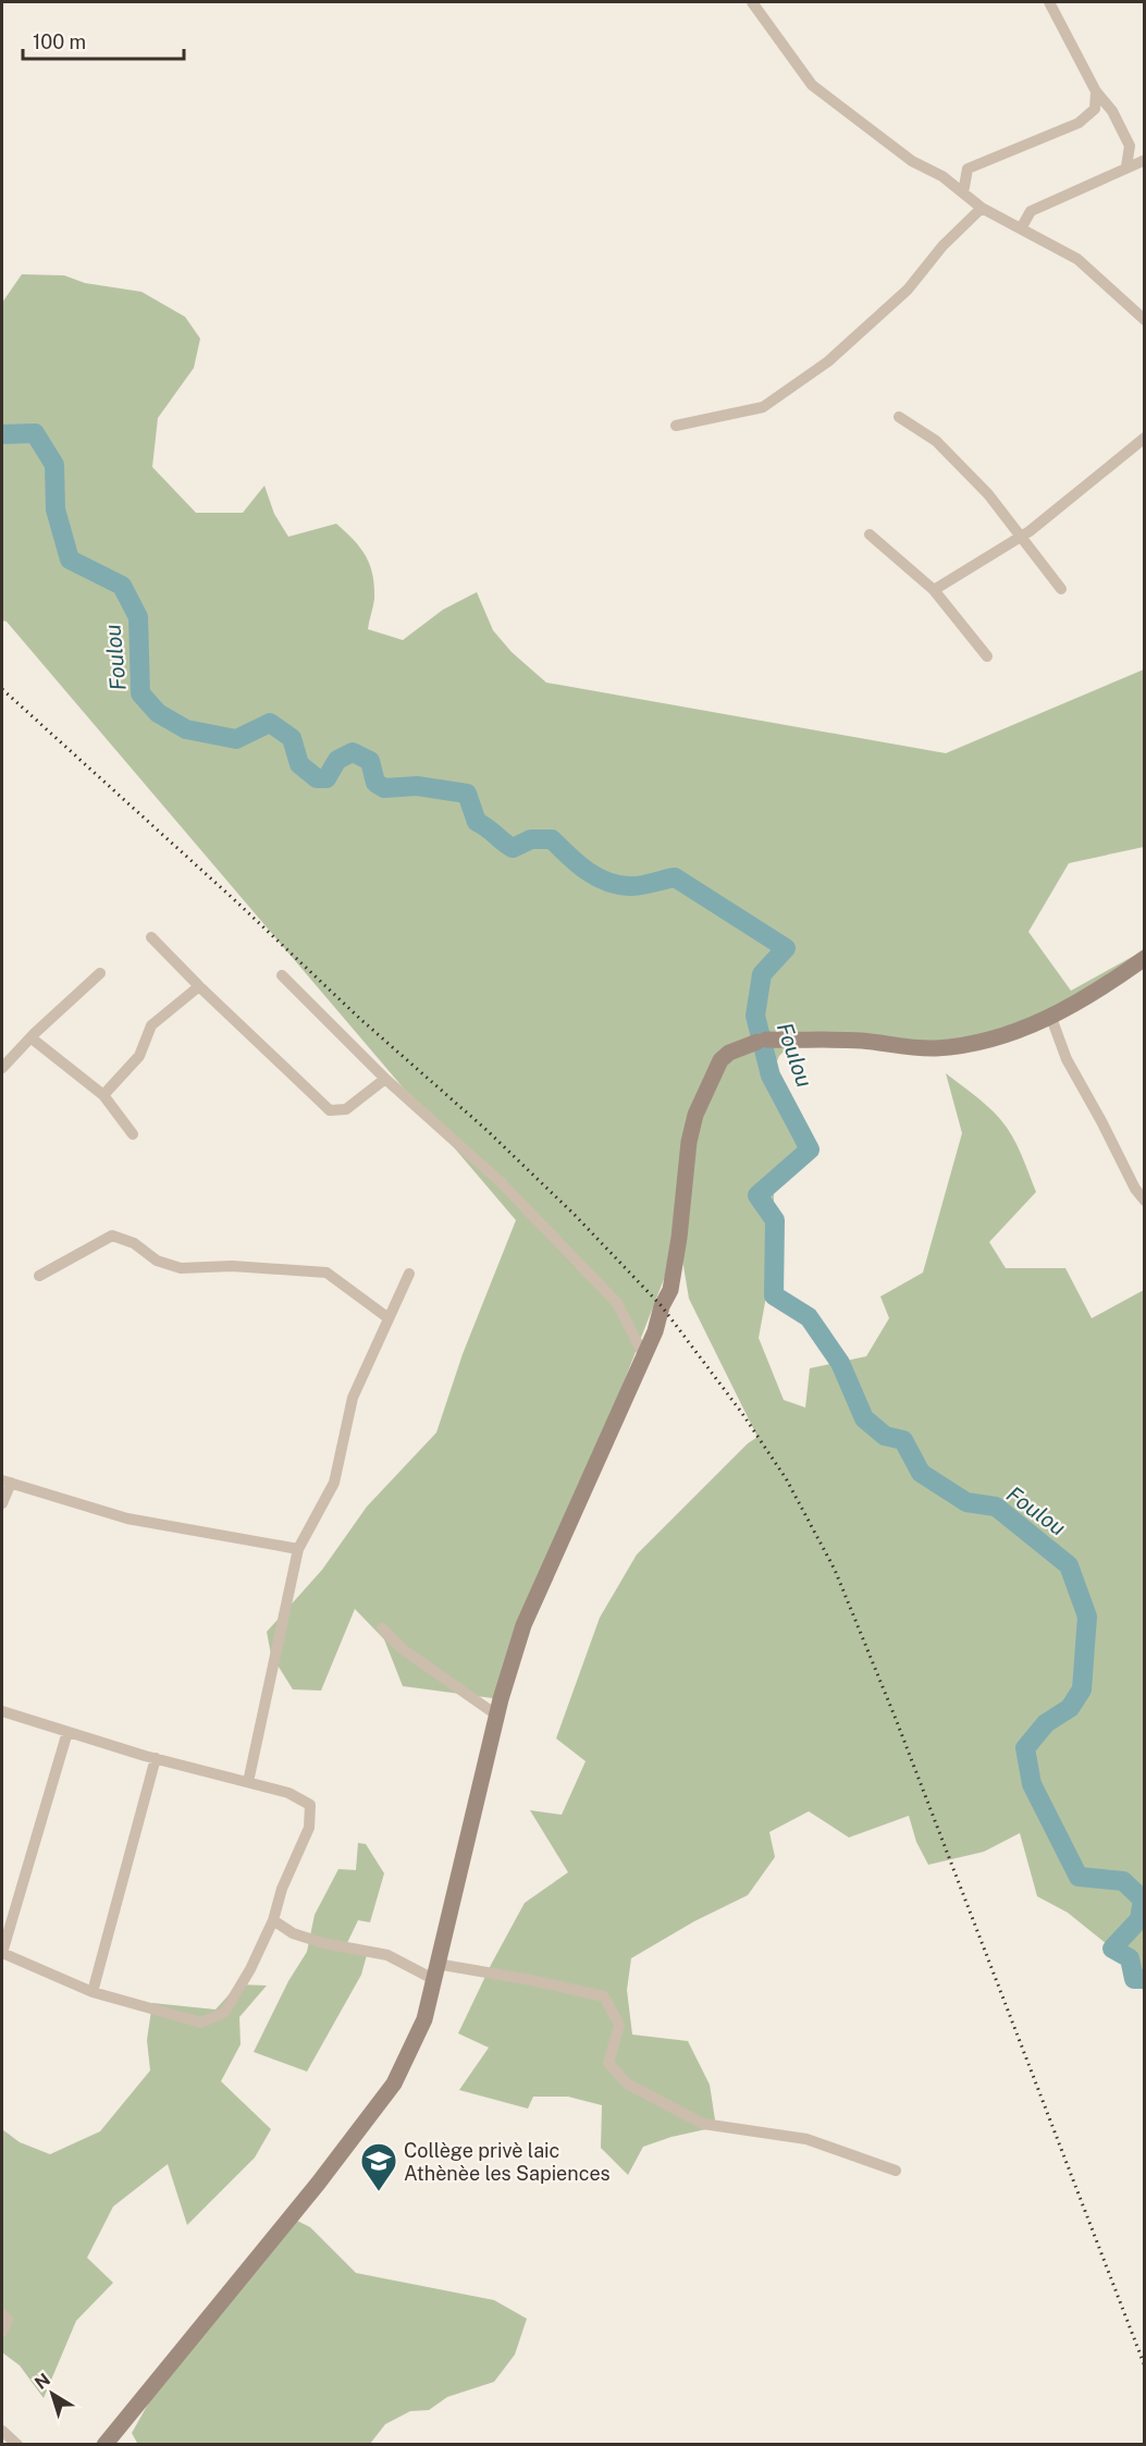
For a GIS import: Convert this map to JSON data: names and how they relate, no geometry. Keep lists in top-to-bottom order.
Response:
{
  "water": ["Foulou"],
  "places": {
    "school or university": ["Collège privè laic Athènèe les Sapiences"]
  },
  "scale_bar": "100 m",
  "north": "top left"
}
